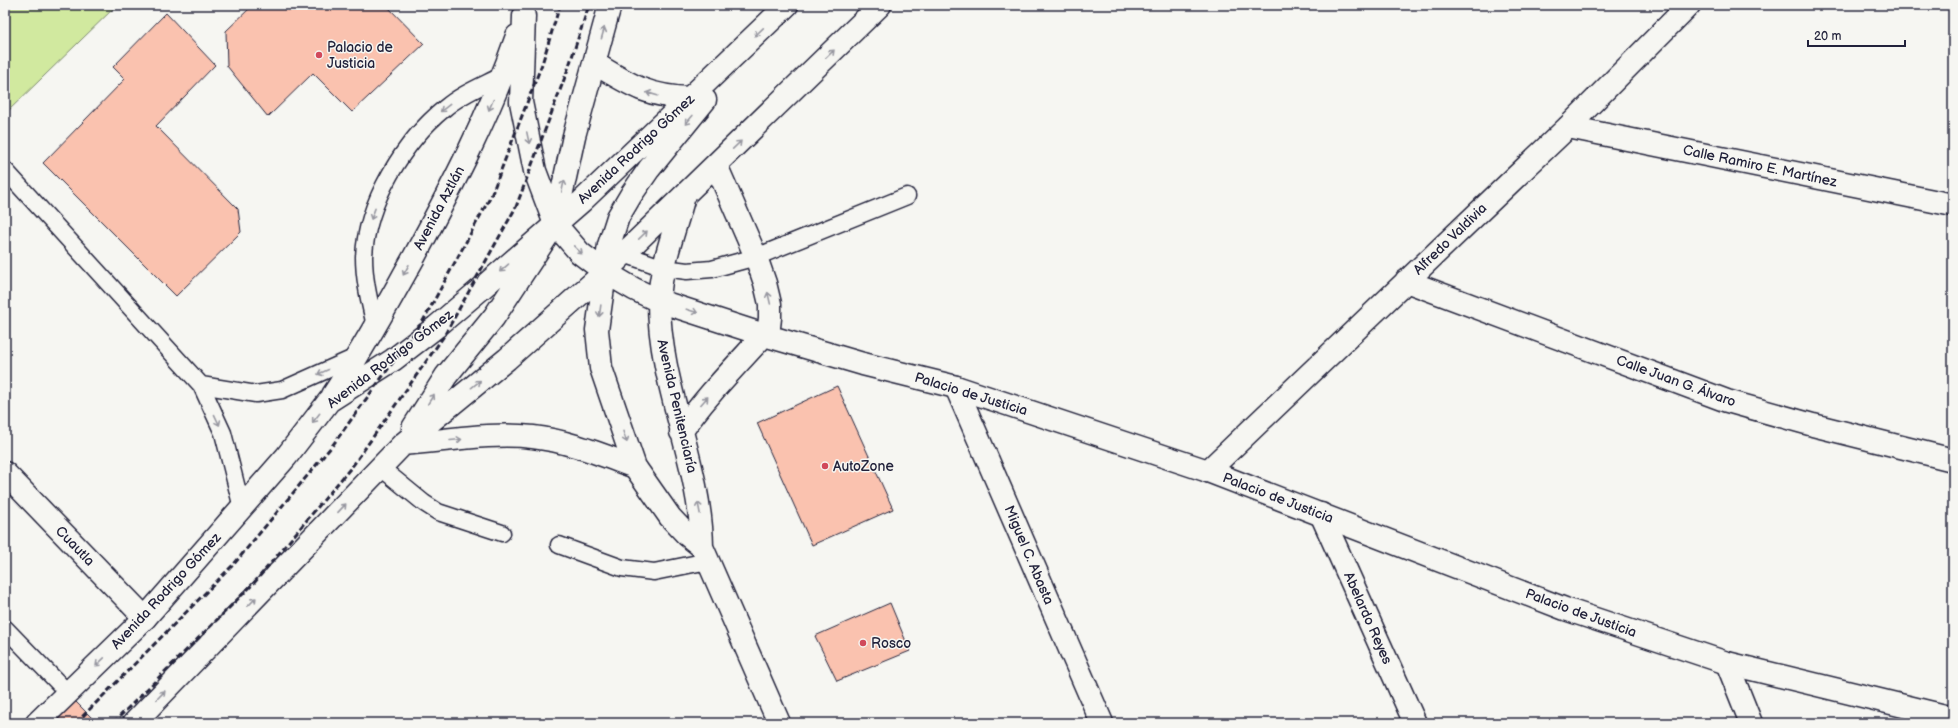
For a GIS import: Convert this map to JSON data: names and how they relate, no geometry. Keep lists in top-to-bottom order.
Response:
{
  "streets": {
    "street": [
      "Avenida Rodrigo Gómez",
      "Calle Ramiro E. Martínez",
      "Avenida Aztlán",
      "Alfredo Valdivia",
      "Calle Juan G. Álvaro",
      "Palacio de Justicia",
      "Avenida Penitenciaría",
      "Cuautla",
      "Miguel C. Abasta",
      "Abelardo Reyes"
    ]
  },
  "crossings": [
    ["Avenida Rodrigo Gómez", "Avenida Aztlán"],
    ["Avenida Rodrigo Gómez", "Palacio de Justicia"],
    ["Avenida Rodrigo Gómez", "Avenida Penitenciaría"],
    ["Avenida Rodrigo Gómez", "Cuautla"],
    ["Calle Ramiro E. Martínez", "Alfredo Valdivia"],
    ["Alfredo Valdivia", "Calle Juan G. Álvaro"],
    ["Alfredo Valdivia", "Palacio de Justicia"],
    ["Palacio de Justicia", "Avenida Penitenciaría"],
    ["Palacio de Justicia", "Miguel C. Abasta"],
    ["Palacio de Justicia", "Abelardo Reyes"]
  ],
  "places": ["Palacio de Justicia", "AutoZone", "Rosco"],
  "scale_bar": "20 m"
}
